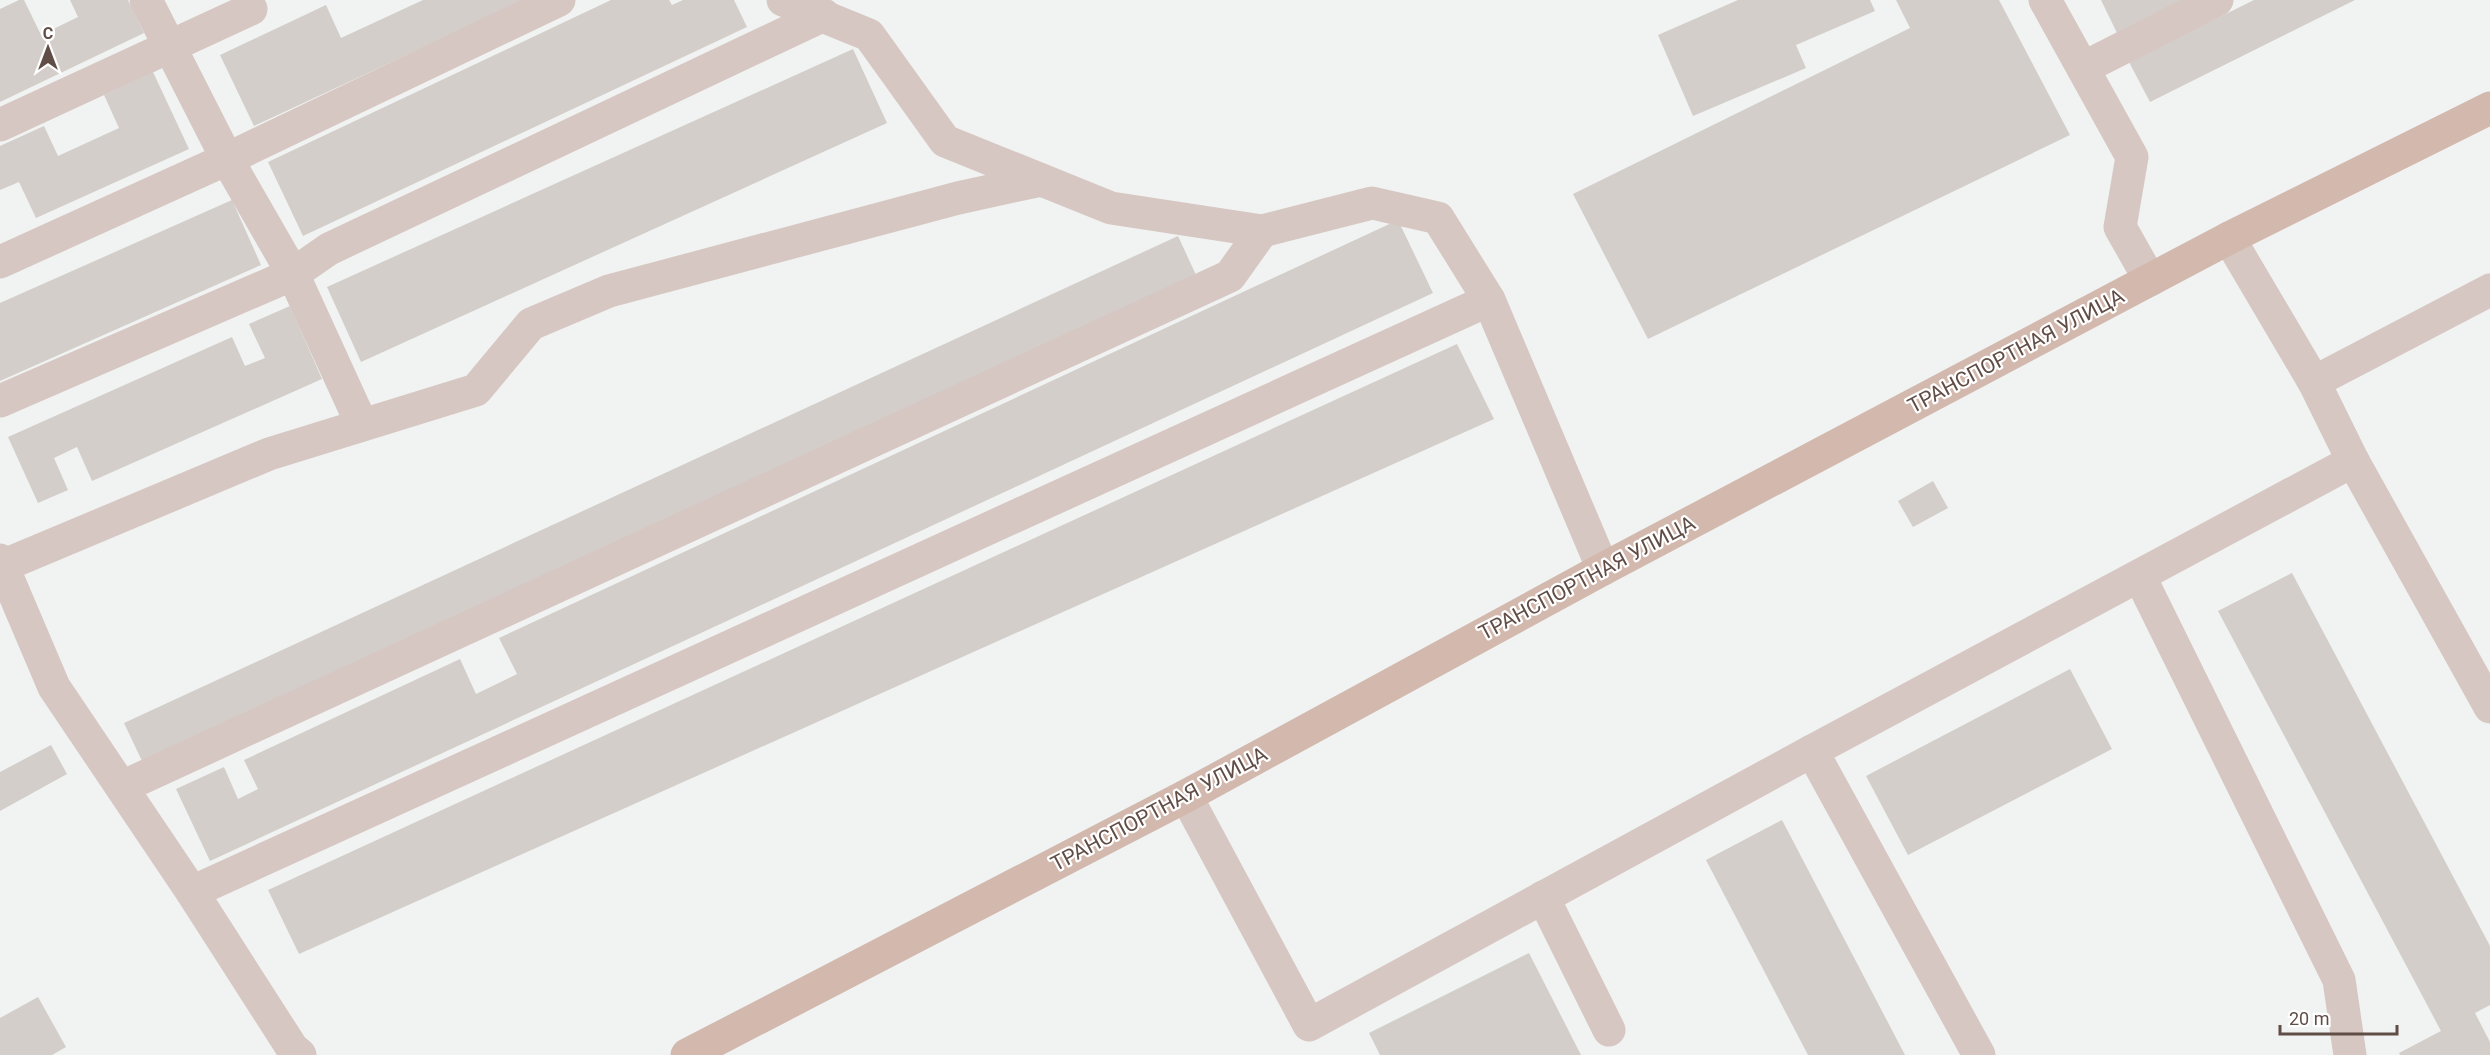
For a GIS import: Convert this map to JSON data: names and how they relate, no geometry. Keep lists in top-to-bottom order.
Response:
{
  "streets": {
    "main road": ["ТРАНСПОРТНАЯ УЛИЦА"]
  },
  "scale_bar": "20 m",
  "north": "top"
}
